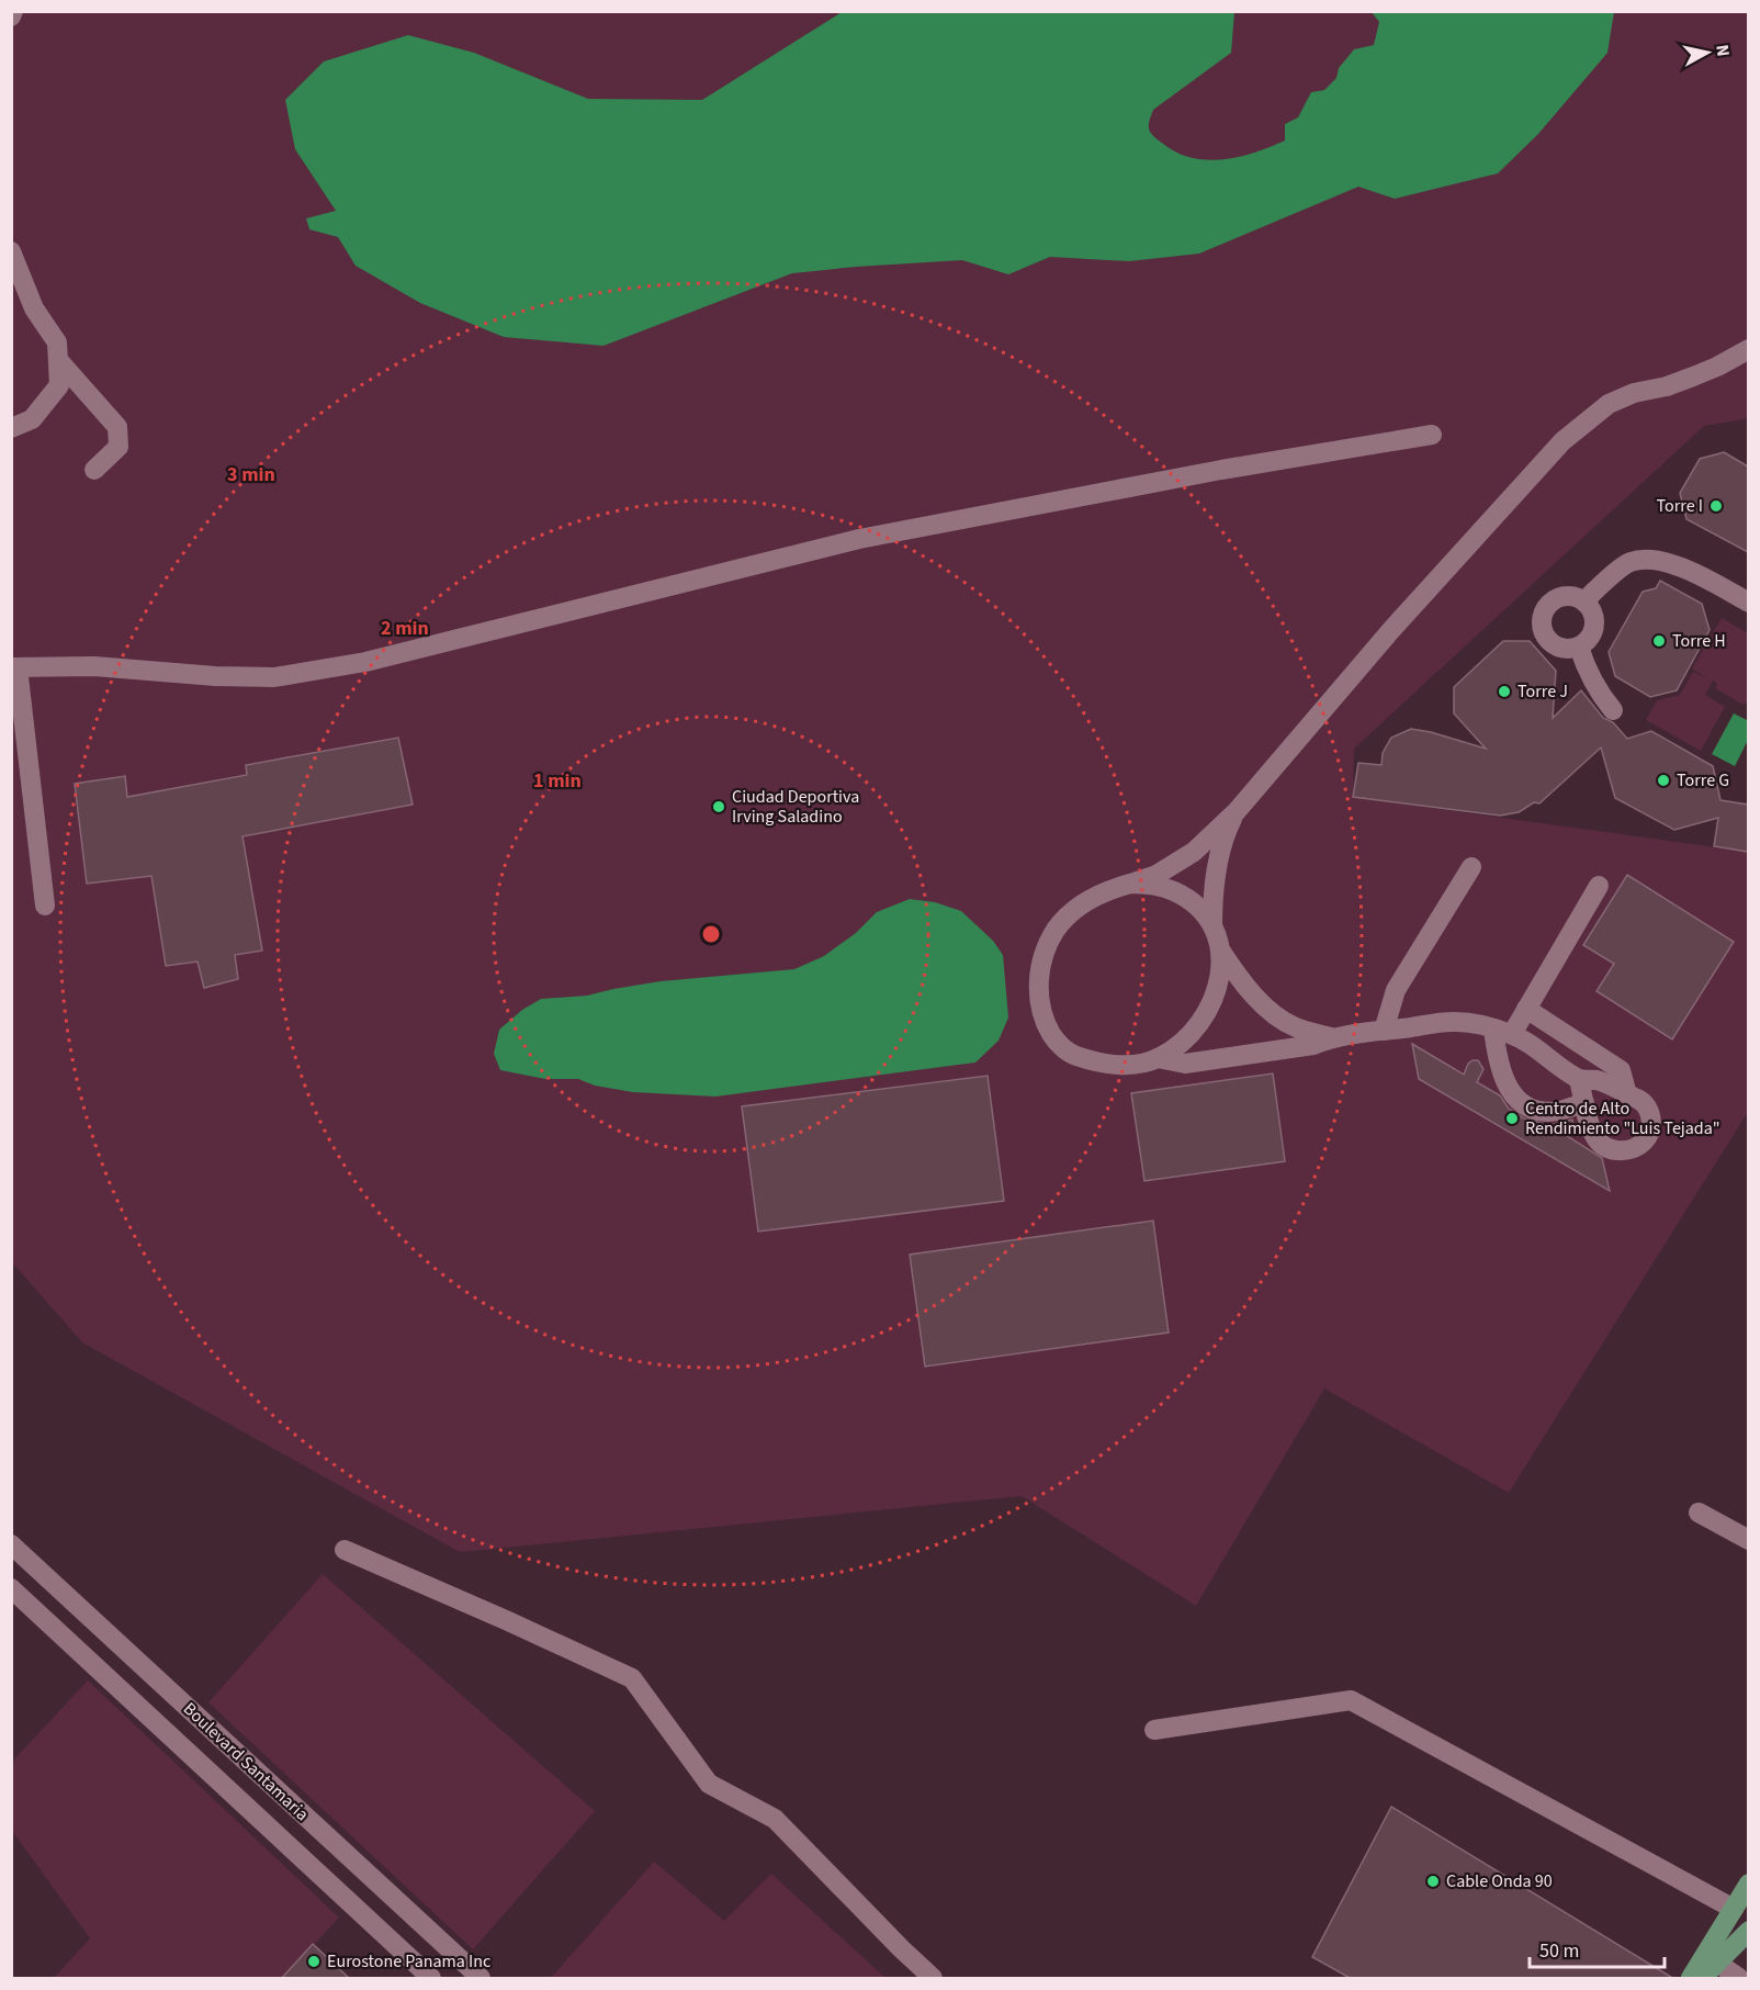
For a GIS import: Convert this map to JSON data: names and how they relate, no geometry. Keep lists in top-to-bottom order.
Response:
{
  "streets": {
    "street": ["Boulevard Santamaria"]
  },
  "places": [
    "Torre I",
    "Torre H",
    "Torre J",
    "Torre G",
    "Ciudad Deportiva Irving Saladino",
    "Centro de Alto Rendimiento \"Luis Tejada\"",
    "Cable Onda 90",
    "Eurostone Panama Inc"
  ],
  "scale_bar": "50 m",
  "north": "right",
  "rings": ["3 min", "2 min", "1 min"]
}
